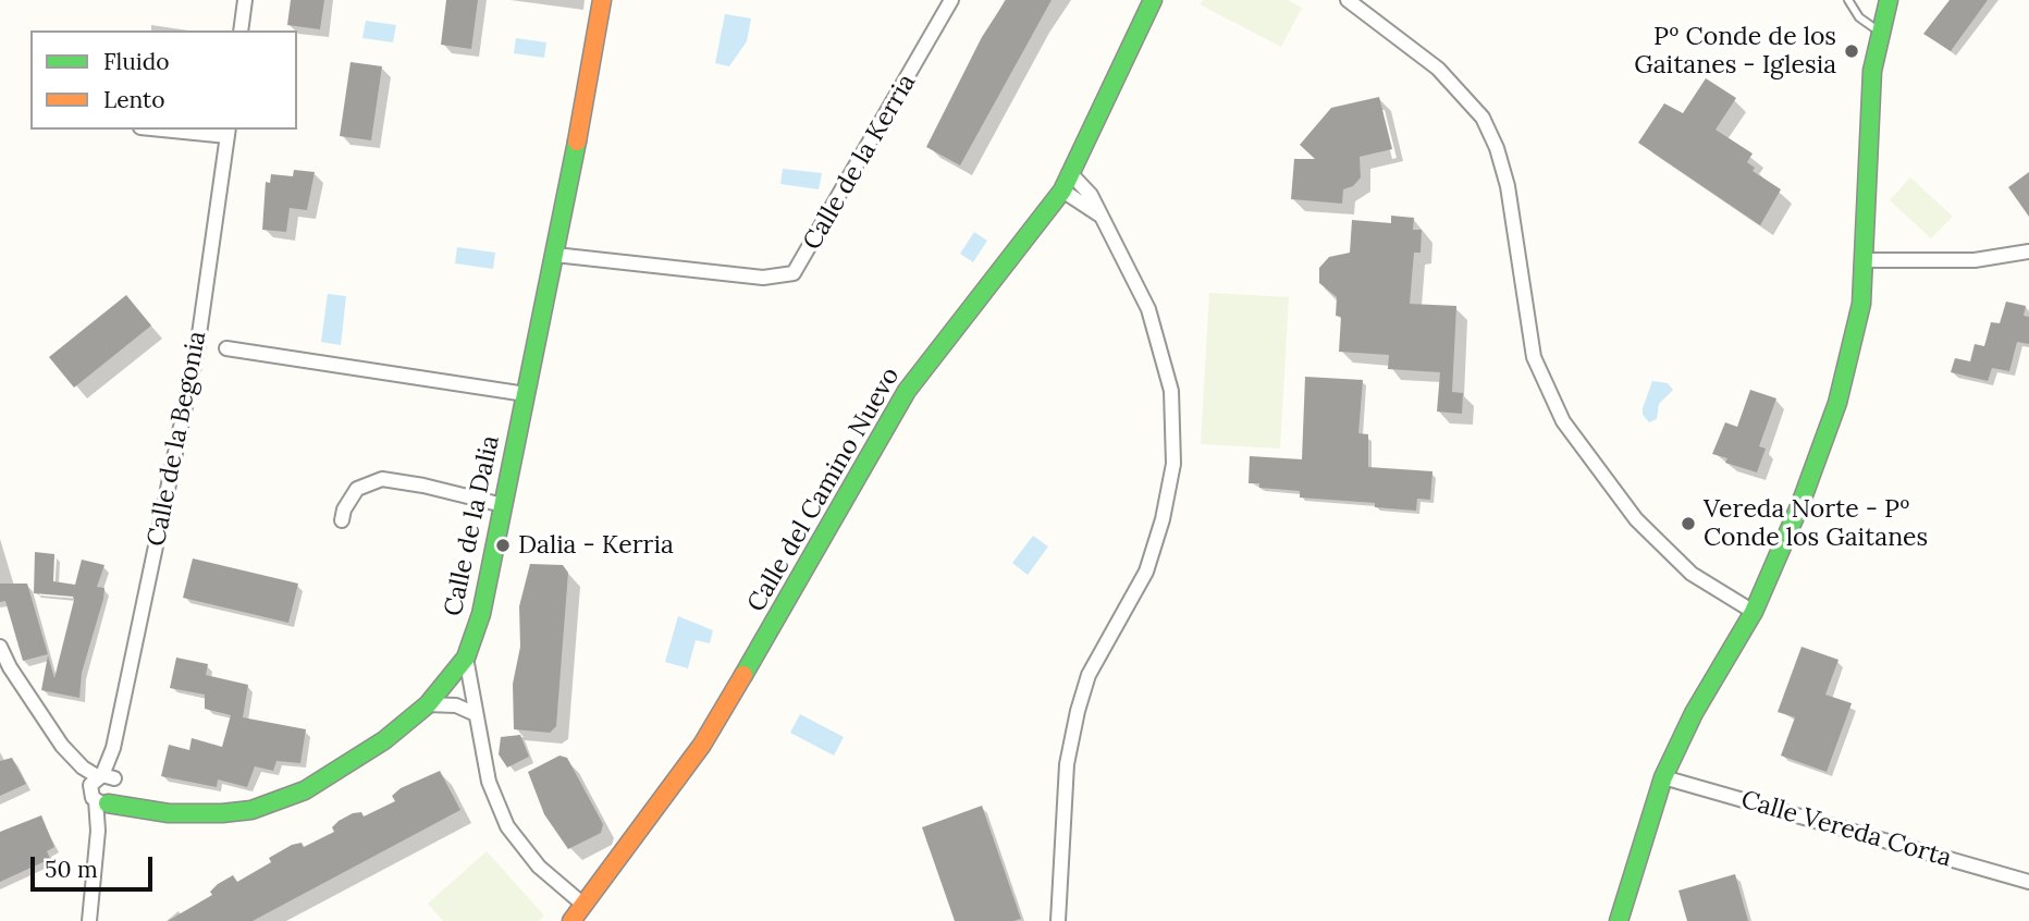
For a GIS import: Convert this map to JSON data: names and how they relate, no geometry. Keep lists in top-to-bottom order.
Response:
{
  "streets": {
    "street": [
      "Calle de la Kerria",
      "Calle de la Begonia",
      "Calle del Camino Nuevo",
      "Calle de la Dalia",
      "Calle Vereda Corta"
    ]
  },
  "crossings": [
    ["Calle de la Kerria", "Calle de la Dalia"]
  ],
  "places": ["Pº Conde de los Gaitanes - Iglesia", "Vereda Norte - Pº Conde los Gaitanes", "Dalia - Kerria"],
  "legend": ["Fluido", "Lento"],
  "scale_bar": "50 m"
}
